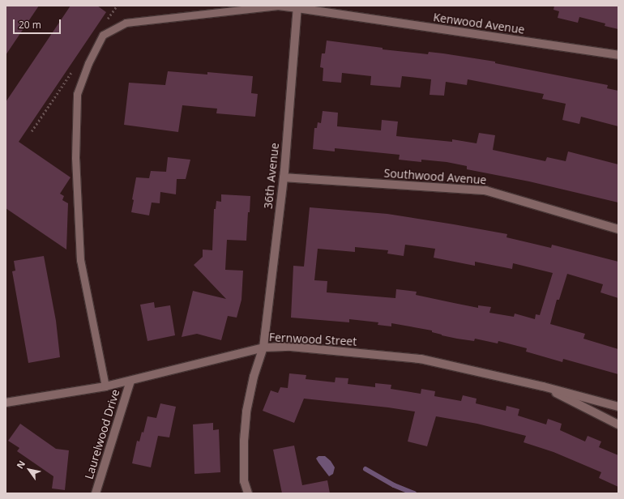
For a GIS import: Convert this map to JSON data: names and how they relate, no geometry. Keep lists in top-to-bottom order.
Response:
{
  "streets": {
    "street": [
      "Kenwood Avenue",
      "36th Avenue",
      "Southwood Avenue",
      "Fernwood Street",
      "Laurelwood Drive"
    ]
  },
  "crossings": [
    ["Kenwood Avenue", "36th Avenue"],
    ["36th Avenue", "Southwood Avenue"],
    ["36th Avenue", "Fernwood Street"],
    ["Fernwood Street", "Laurelwood Drive"]
  ],
  "scale_bar": "20 m",
  "north": "top left"
}
